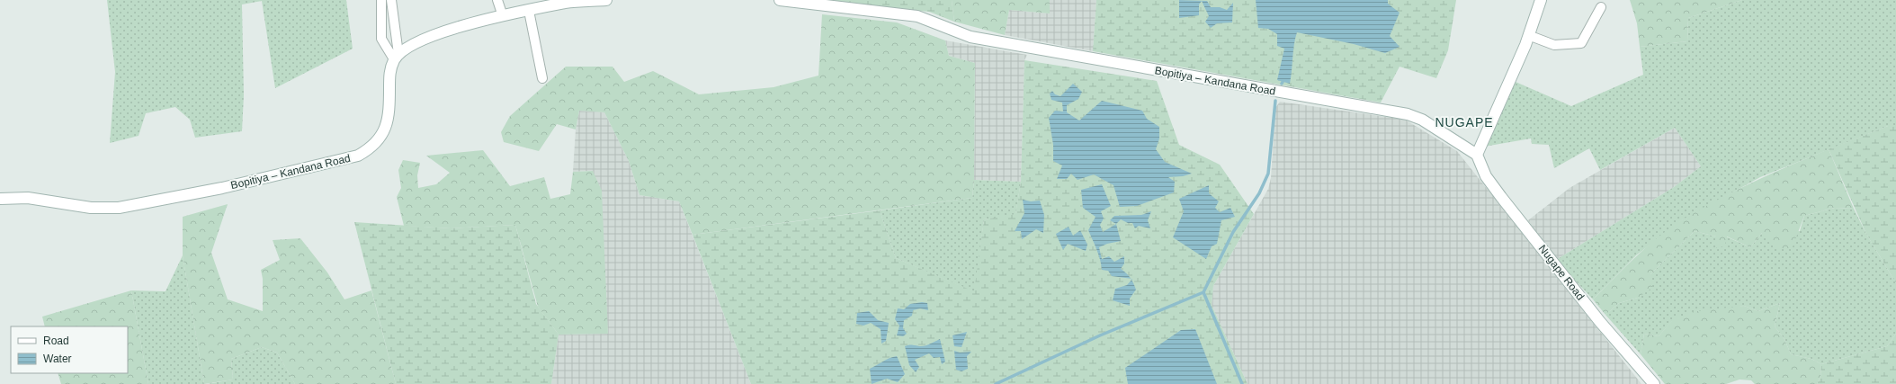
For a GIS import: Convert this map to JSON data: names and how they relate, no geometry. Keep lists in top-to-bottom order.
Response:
{
  "streets": {
    "main road": ["Bopitiya – Kandana Road", "Nugape Road"]
  },
  "crossings": [
    ["Bopitiya – Kandana Road", "Nugape Road"]
  ],
  "districts": ["NUGAPE"],
  "legend": ["Road", "Water"]
}
